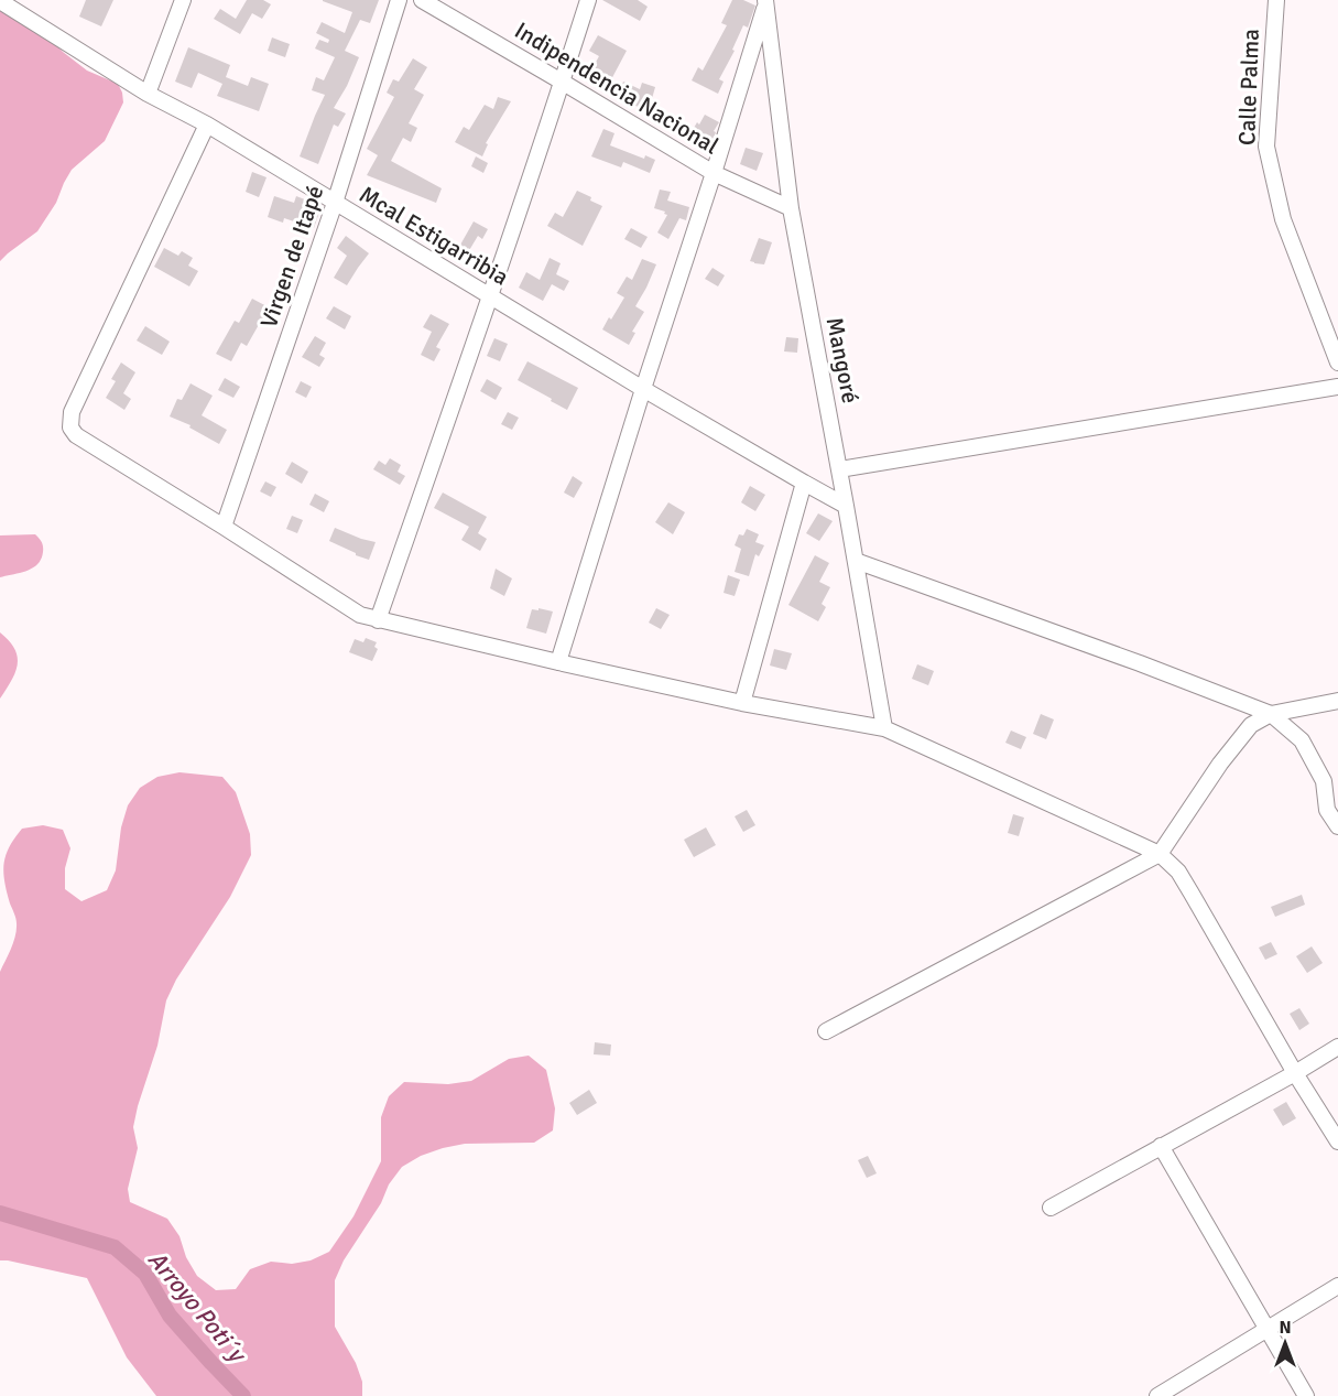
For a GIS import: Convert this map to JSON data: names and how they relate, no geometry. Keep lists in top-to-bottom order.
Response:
{
  "streets": {
    "street": [
      "Calle Palma",
      "Indipendencia Nacional",
      "Mcal Estigarribia",
      "Virgen de Itapé",
      "Mangoré"
    ]
  },
  "crossings": [
    ["Indipendencia Nacional", "Mangoré"],
    ["Mcal Estigarribia", "Virgen de Itapé"],
    ["Mcal Estigarribia", "Mangoré"]
  ],
  "water": ["Arroyo Poti´y"],
  "north": "top"
}
